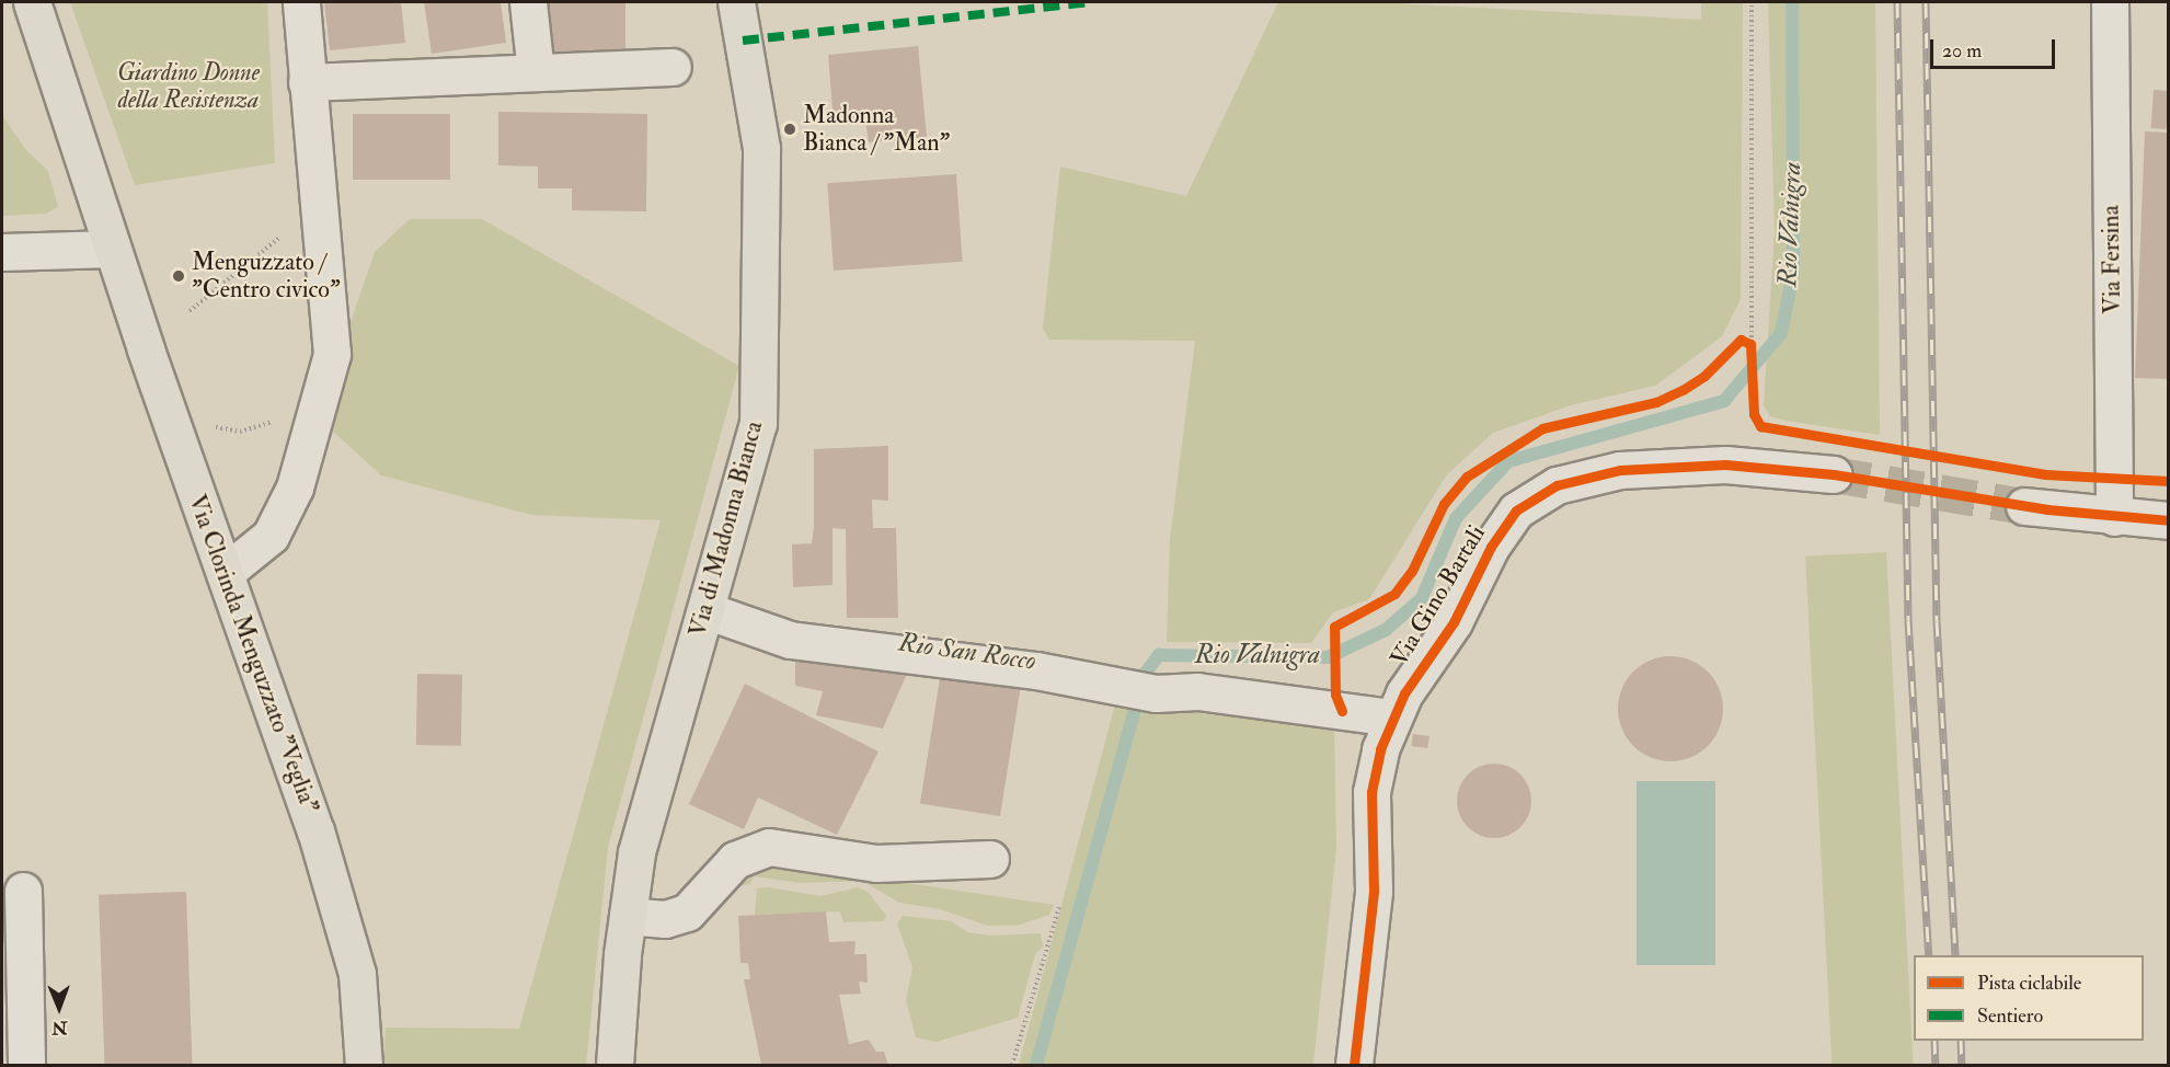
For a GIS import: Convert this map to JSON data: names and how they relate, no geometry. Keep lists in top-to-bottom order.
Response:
{
  "streets": {
    "main road": ["Via di Madonna Bianca", "Via Clorinda Menguzzato \"Veglia\""],
    "street": ["Via Fersina", "Via Gino Bartali"]
  },
  "water": ["Rio Valnigra", "Rio San Rocco"],
  "parks": ["Giardino Donne della Resistenza"],
  "places": ["Madonna Bianca / \"Man\"", "Menguzzato / \"Centro civico\""],
  "legend": ["Pista ciclabile", "Sentiero"],
  "scale_bar": "20 m",
  "north": "bottom"
}
